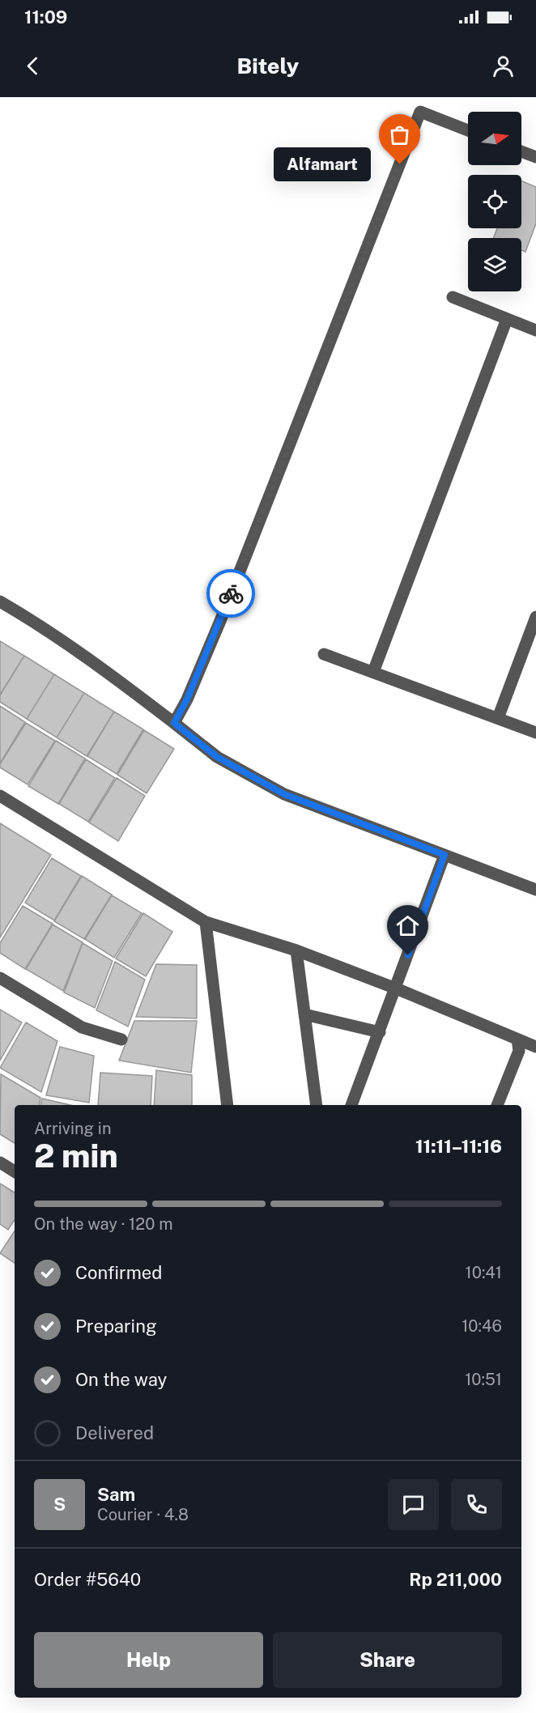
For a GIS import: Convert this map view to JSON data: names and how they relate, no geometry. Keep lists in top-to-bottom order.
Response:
{
  "places": ["Alfamart"],
  "north": "right",
  "page": {
    "status": "11:09",
    "header": "Bitely",
    "bubble": "Alfamart",
    "heading": ["2 min", "Arriving in", "11:11–11:16"],
    "panel": [
      "Sam",
      "Courier · 4.8",
      "Order #5640",
      "Rp 211,000"
    ],
    "bar": "On the way · 120 m",
    "list": [
      ["Confirmed", "10:41"],
      ["Preparing", "10:46"],
      ["On the way", "10:51"],
      "Delivered"
    ],
    "round": "S",
    "buttons": ["Help", "Share"]
  }
}
